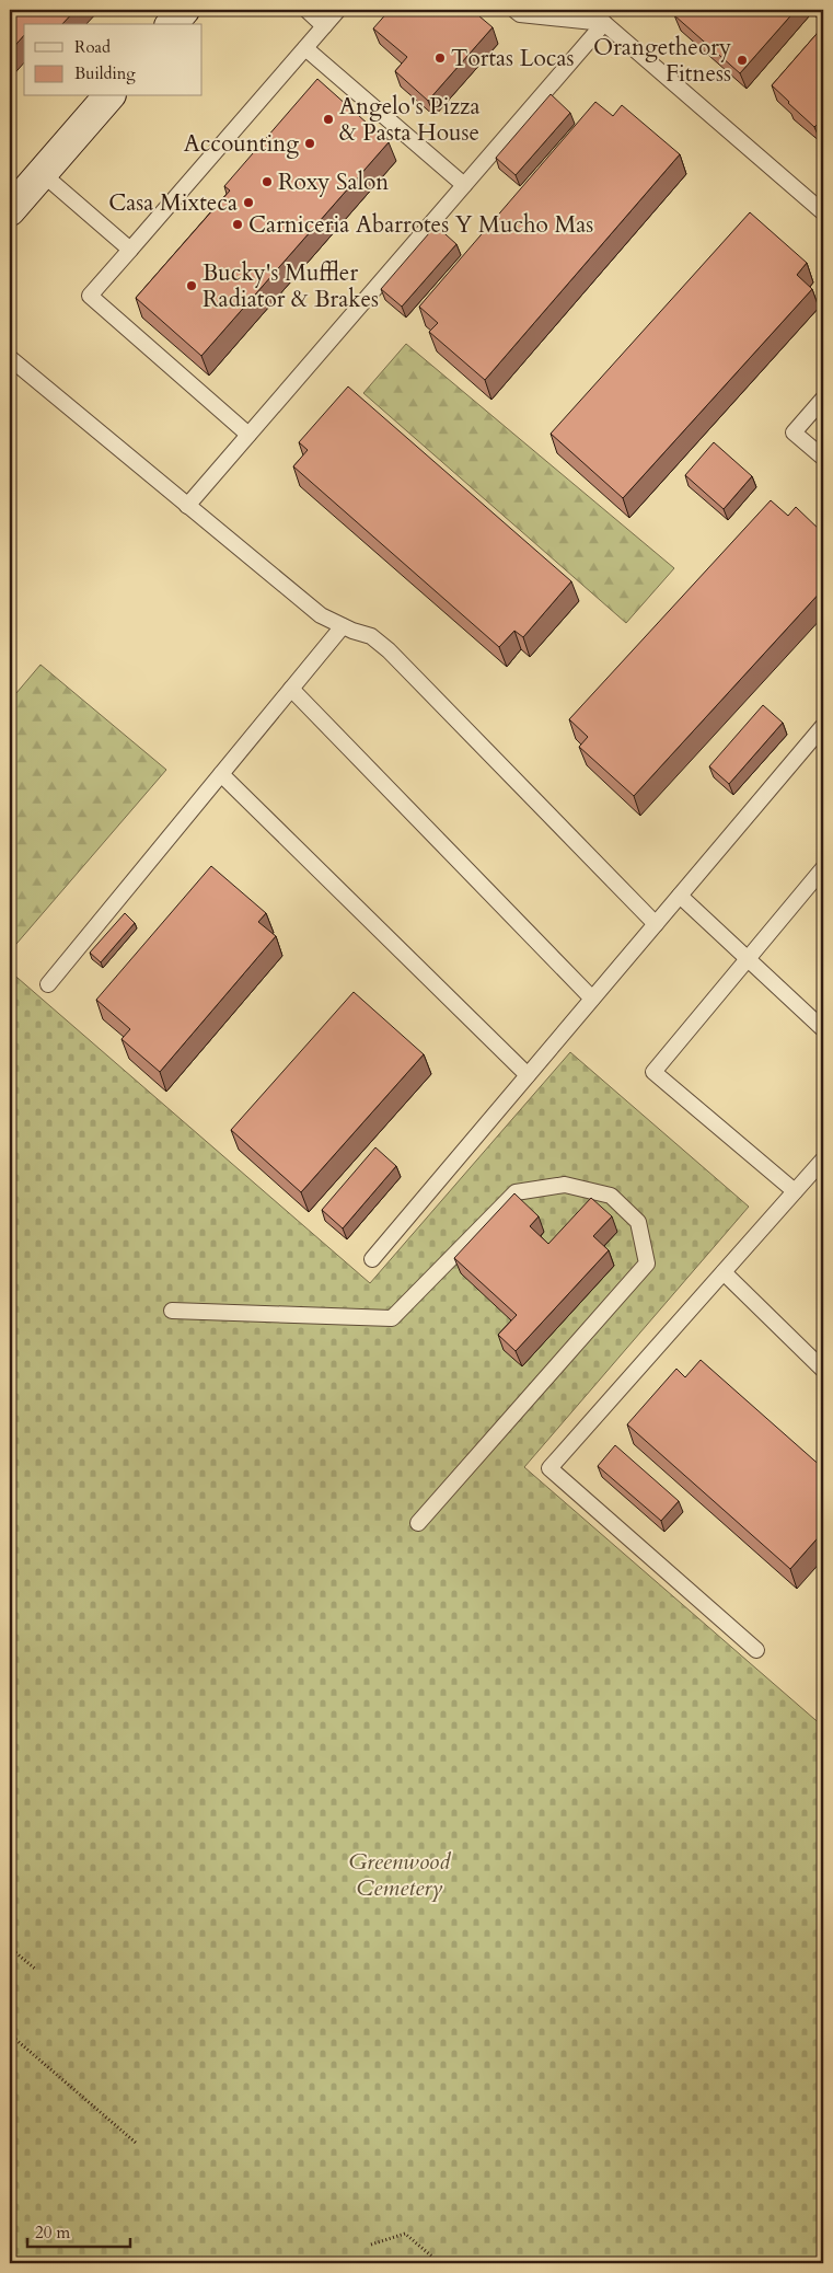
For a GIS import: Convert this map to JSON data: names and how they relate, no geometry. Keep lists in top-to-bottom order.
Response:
{
  "parks": ["Greenwood Cemetery"],
  "places": [
    "Tortas Locas",
    "Orangetheory Fitness",
    "Angelo's Pizza & Pasta House",
    "Accounting",
    "Roxy Salon",
    "Casa Mixteca",
    "Carniceria Abarrotes Y Mucho Mas",
    "Bucky's Muffler Radiator & Brakes"
  ],
  "legend": ["Road", "Building"],
  "scale_bar": "20 m"
}
